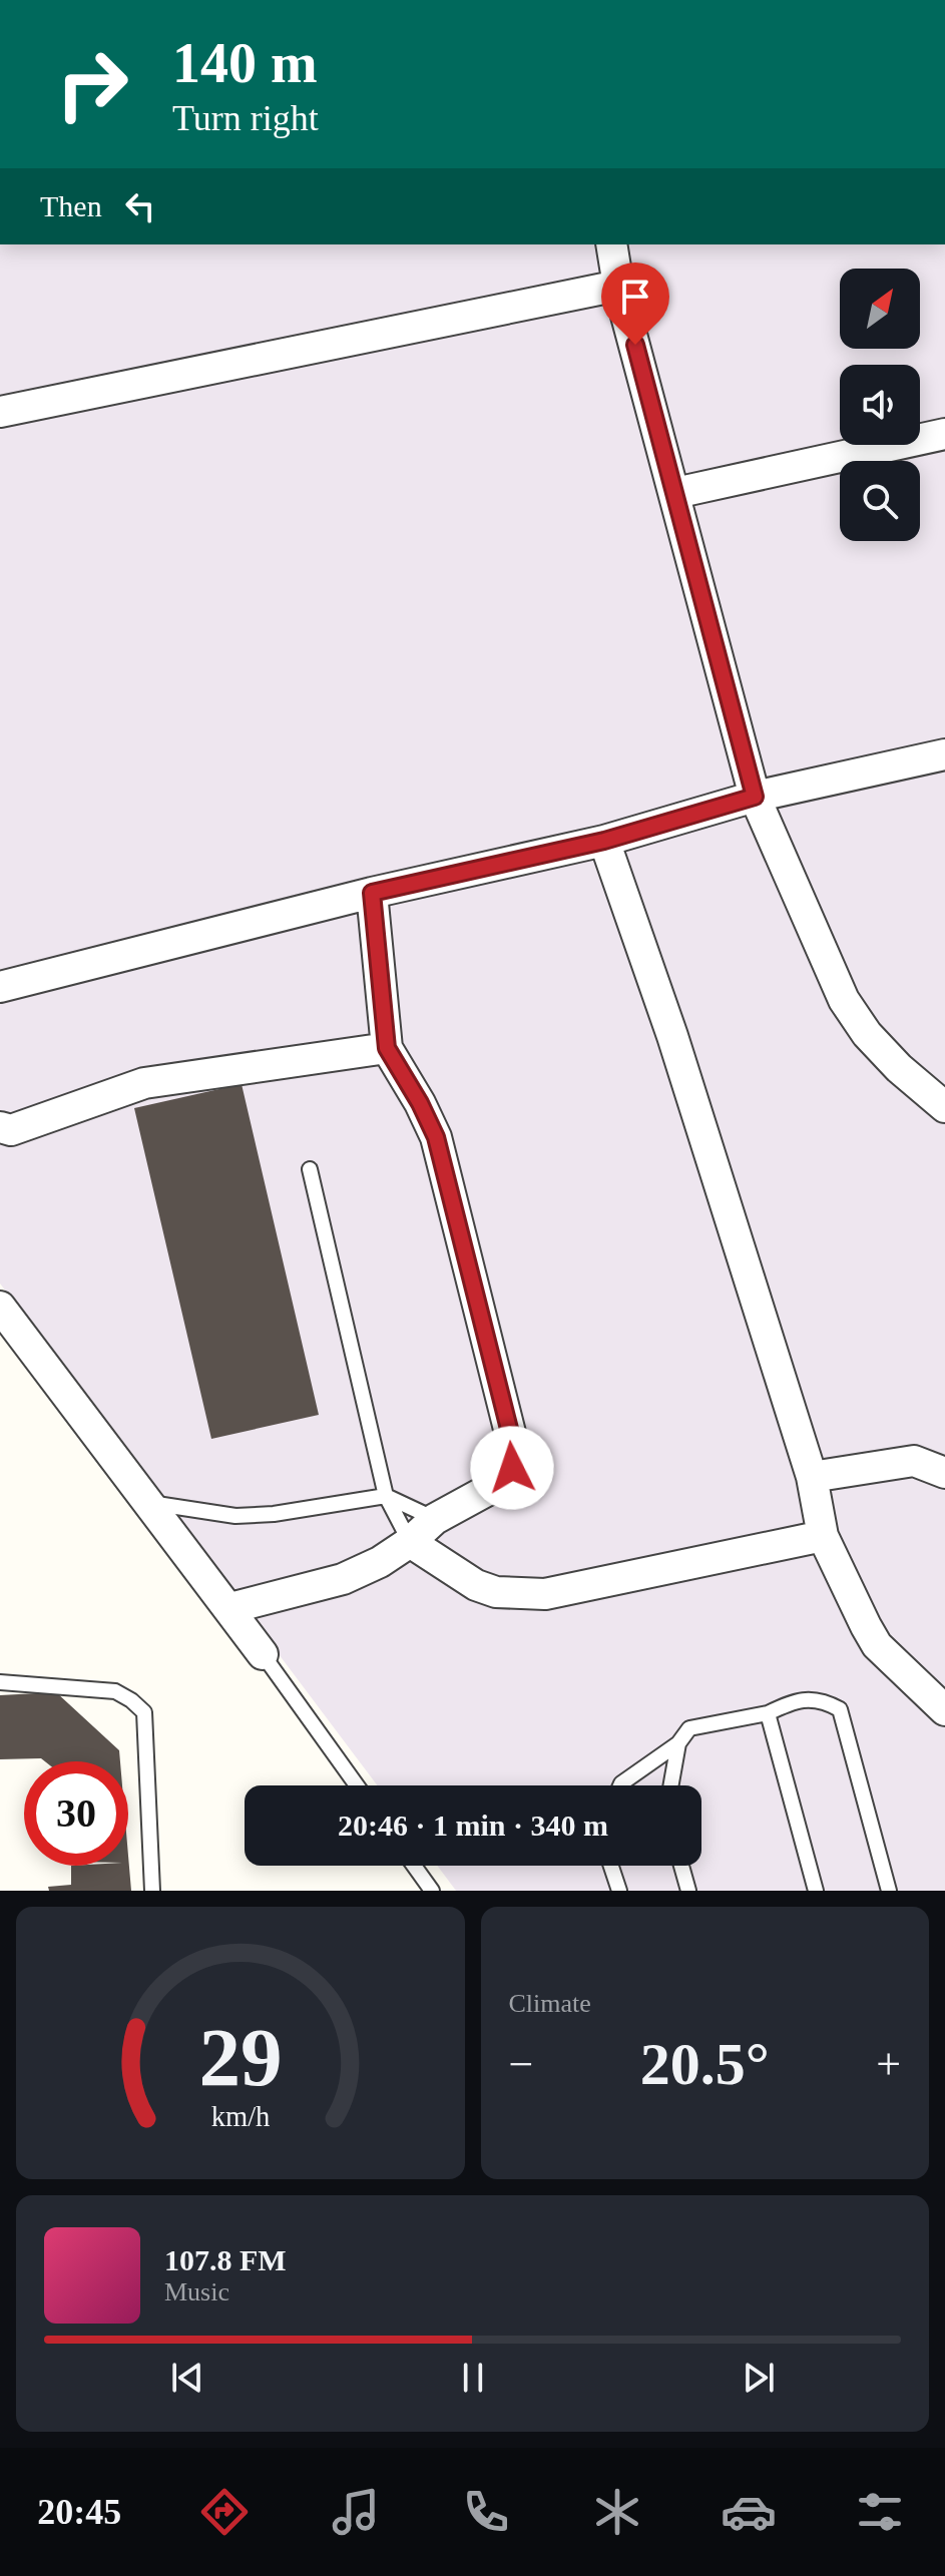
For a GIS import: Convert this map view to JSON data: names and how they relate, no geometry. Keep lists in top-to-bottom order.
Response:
{
  "north": "top right",
  "page": {
    "turn": ["140 m", "Turn right"],
    "then": "Then",
    "limit": "30",
    "trip": "20:46 · 1 min · 340 m",
    "tile": "Climate",
    "heat": ["−", "20.5°", "+"],
    "song": ["107.8 FM", "Music"],
    "tabs": "20:45",
    "gauge": ["29", "km/h"]
  }
}
